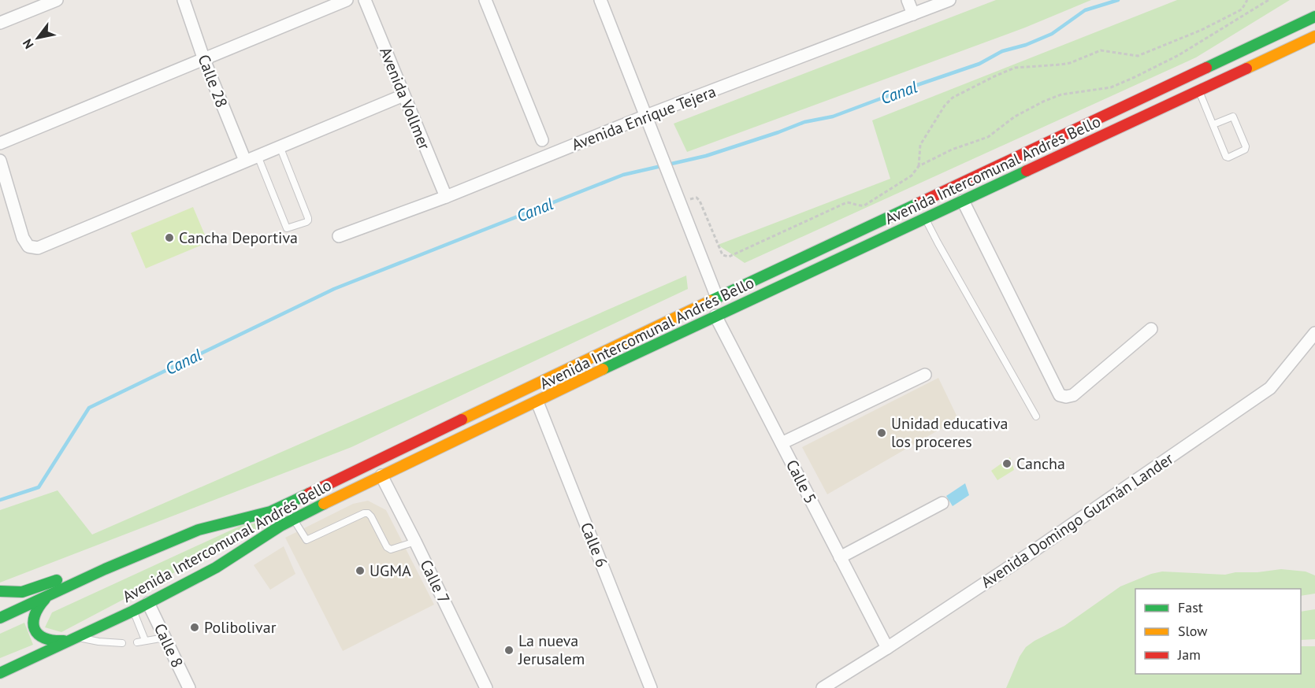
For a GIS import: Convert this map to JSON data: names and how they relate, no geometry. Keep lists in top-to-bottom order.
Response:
{
  "streets": {
    "main road": ["Avenida Intercomunal Andrés Bello"],
    "street": [
      "Calle 28",
      "Avenida Vollmer",
      "Avenida Enrique Tejera",
      "Calle 5",
      "Avenida Domingo Guzmán Lander",
      "Calle 6",
      "Calle 7",
      "Calle 8"
    ]
  },
  "crossings": [
    ["Avenida Vollmer", "Avenida Enrique Tejera"],
    ["Avenida Intercomunal Andrés Bello", "Calle 5"],
    ["Avenida Intercomunal Andrés Bello", "Calle 6"],
    ["Avenida Intercomunal Andrés Bello", "Calle 7"],
    ["Avenida Intercomunal Andrés Bello", "Calle 8"],
    ["Calle 5", "Avenida Domingo Guzmán Lander"]
  ],
  "water": ["Canal"],
  "places": [
    "Cancha Deportiva",
    "Unidad educativa los proceres",
    "Cancha",
    "UGMA",
    "Polibolivar",
    "La nueva Jerusalem"
  ],
  "legend": ["Fast", "Slow", "Jam"],
  "north": "bottom left"
}
